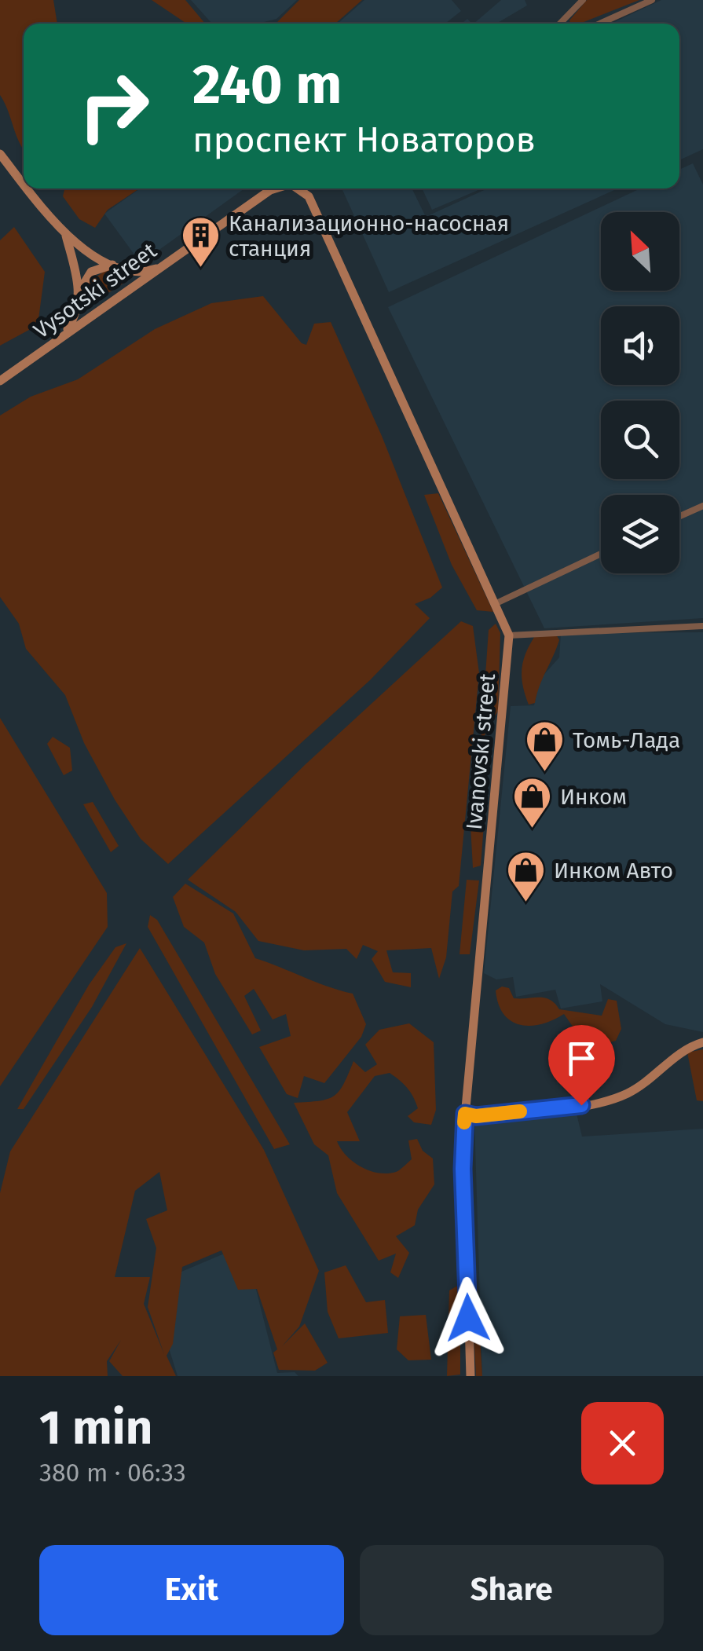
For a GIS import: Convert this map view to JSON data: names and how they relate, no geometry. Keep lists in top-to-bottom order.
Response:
{
  "streets": {
    "main road": ["Vysotski street", "Ivanovski street"]
  },
  "places": {
    "building": ["Канализационно-насосная станция"],
    "shop": ["Томь-Лада", "Инком", "Инком Авто"]
  },
  "north": "top left",
  "page": {
    "turn": ["240 m", "проспект Новаторов"],
    "heading": ["1 min", "380 m · 06:33"],
    "buttons": ["Exit", "Share"]
  }
}
